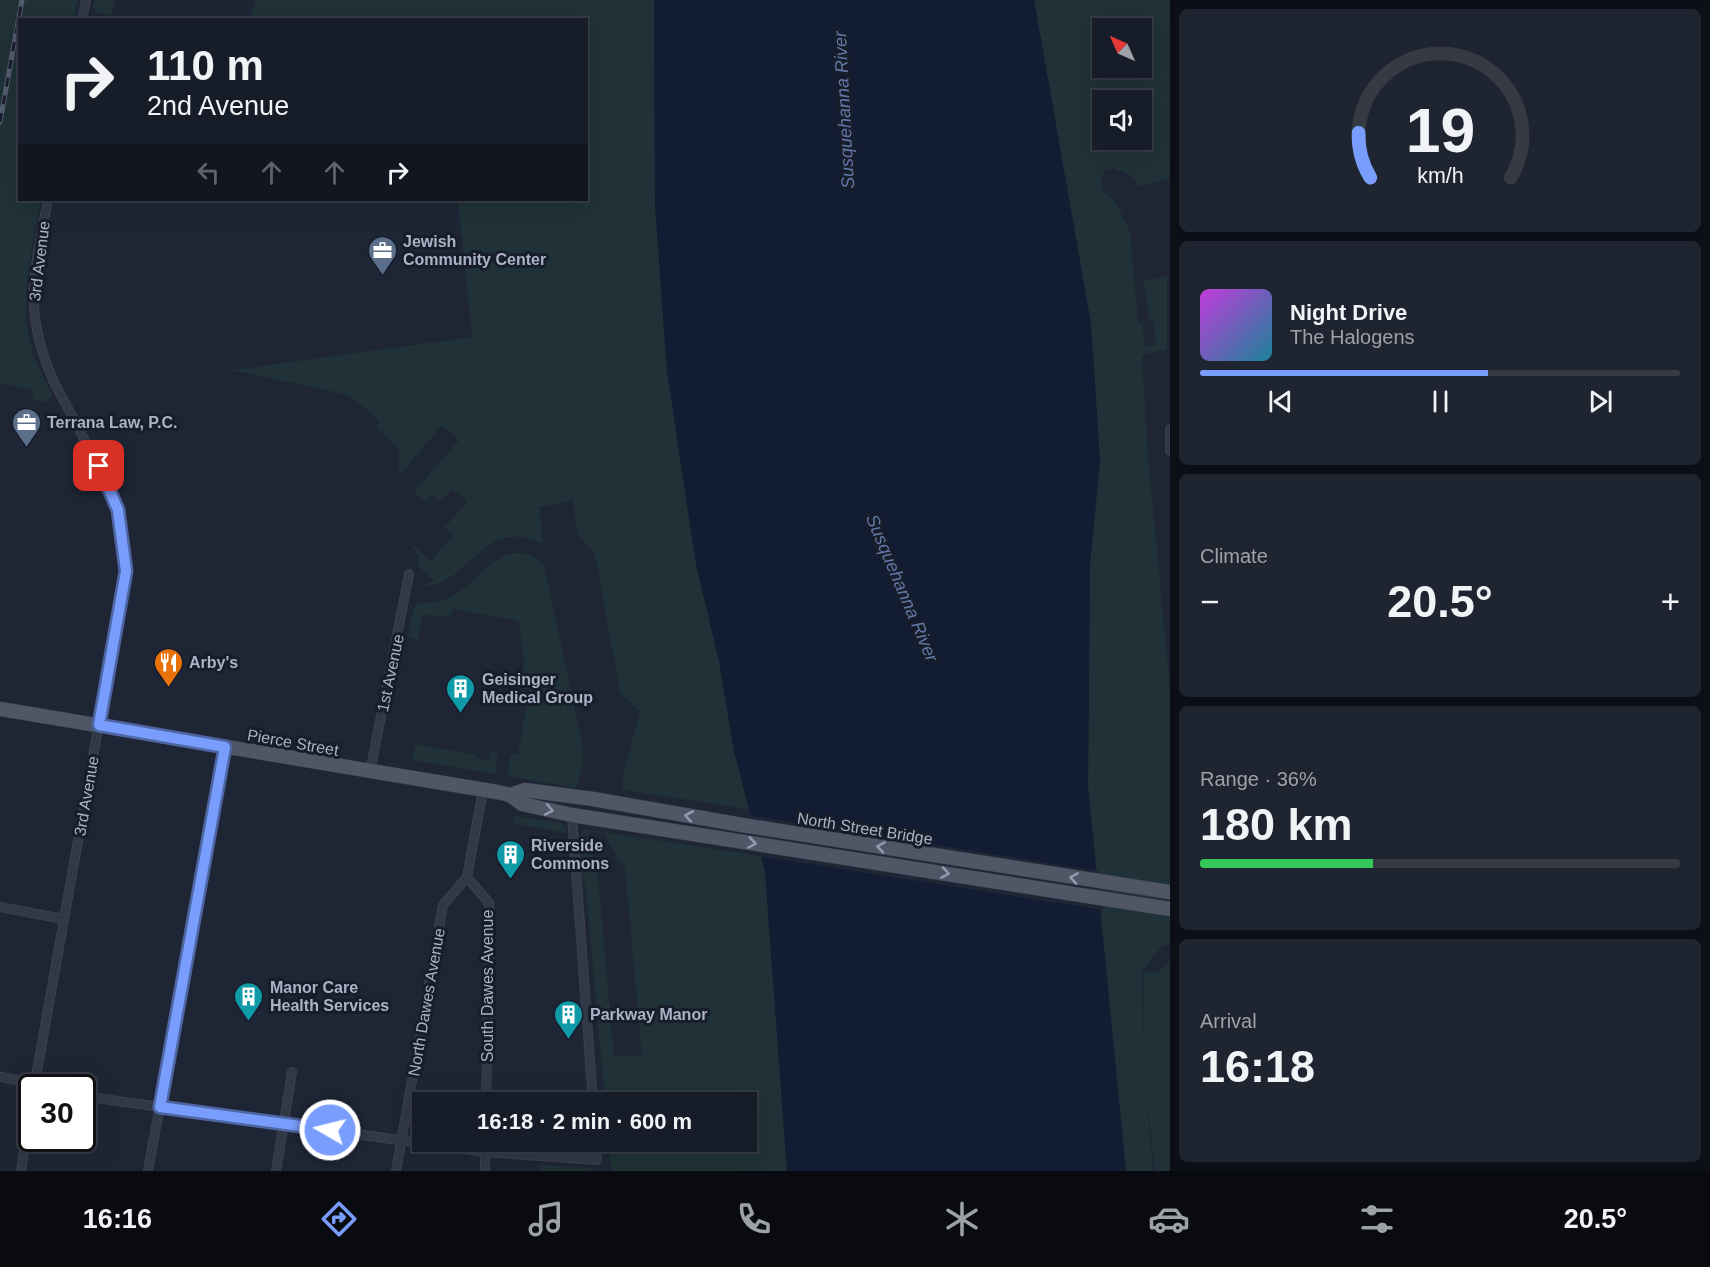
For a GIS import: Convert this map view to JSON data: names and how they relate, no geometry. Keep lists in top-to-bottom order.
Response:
{
  "streets": {
    "main road": ["Pierce Street", "North Street Bridge"],
    "street": [
      "3rd Avenue",
      "1st Avenue",
      "South Dawes Avenue",
      "North Dawes Avenue"
    ]
  },
  "crossings": [
    ["3rd Avenue", "Pierce Street"],
    ["1st Avenue", "Pierce Street"],
    ["Pierce Street", "North Street Bridge"],
    ["South Dawes Avenue", "North Dawes Avenue"]
  ],
  "water": ["Susquehanna River"],
  "places": {
    "office": ["Jewish Community Center", "Terrana Law, P.C."],
    "restaurant": ["Arby's"],
    "building": [
      "Geisinger Medical Group",
      "Riverside Commons",
      "Manor Care Health Services",
      "Parkway Manor"
    ]
  },
  "north": "top left",
  "page": {
    "turn": ["110 m", "2nd Avenue"],
    "song": ["Night Drive", "The Halogens"],
    "tile": [
      "Climate",
      ["Range · 36%", "180 km"],
      ["Arrival", "16:18"]
    ],
    "heat": ["−", "20.5°", "+"],
    "limit": "30",
    "trip": "16:18 · 2 min · 600 m",
    "tabs": ["16:16", "20.5°"],
    "gauge": ["19", "km/h"]
  }
}
